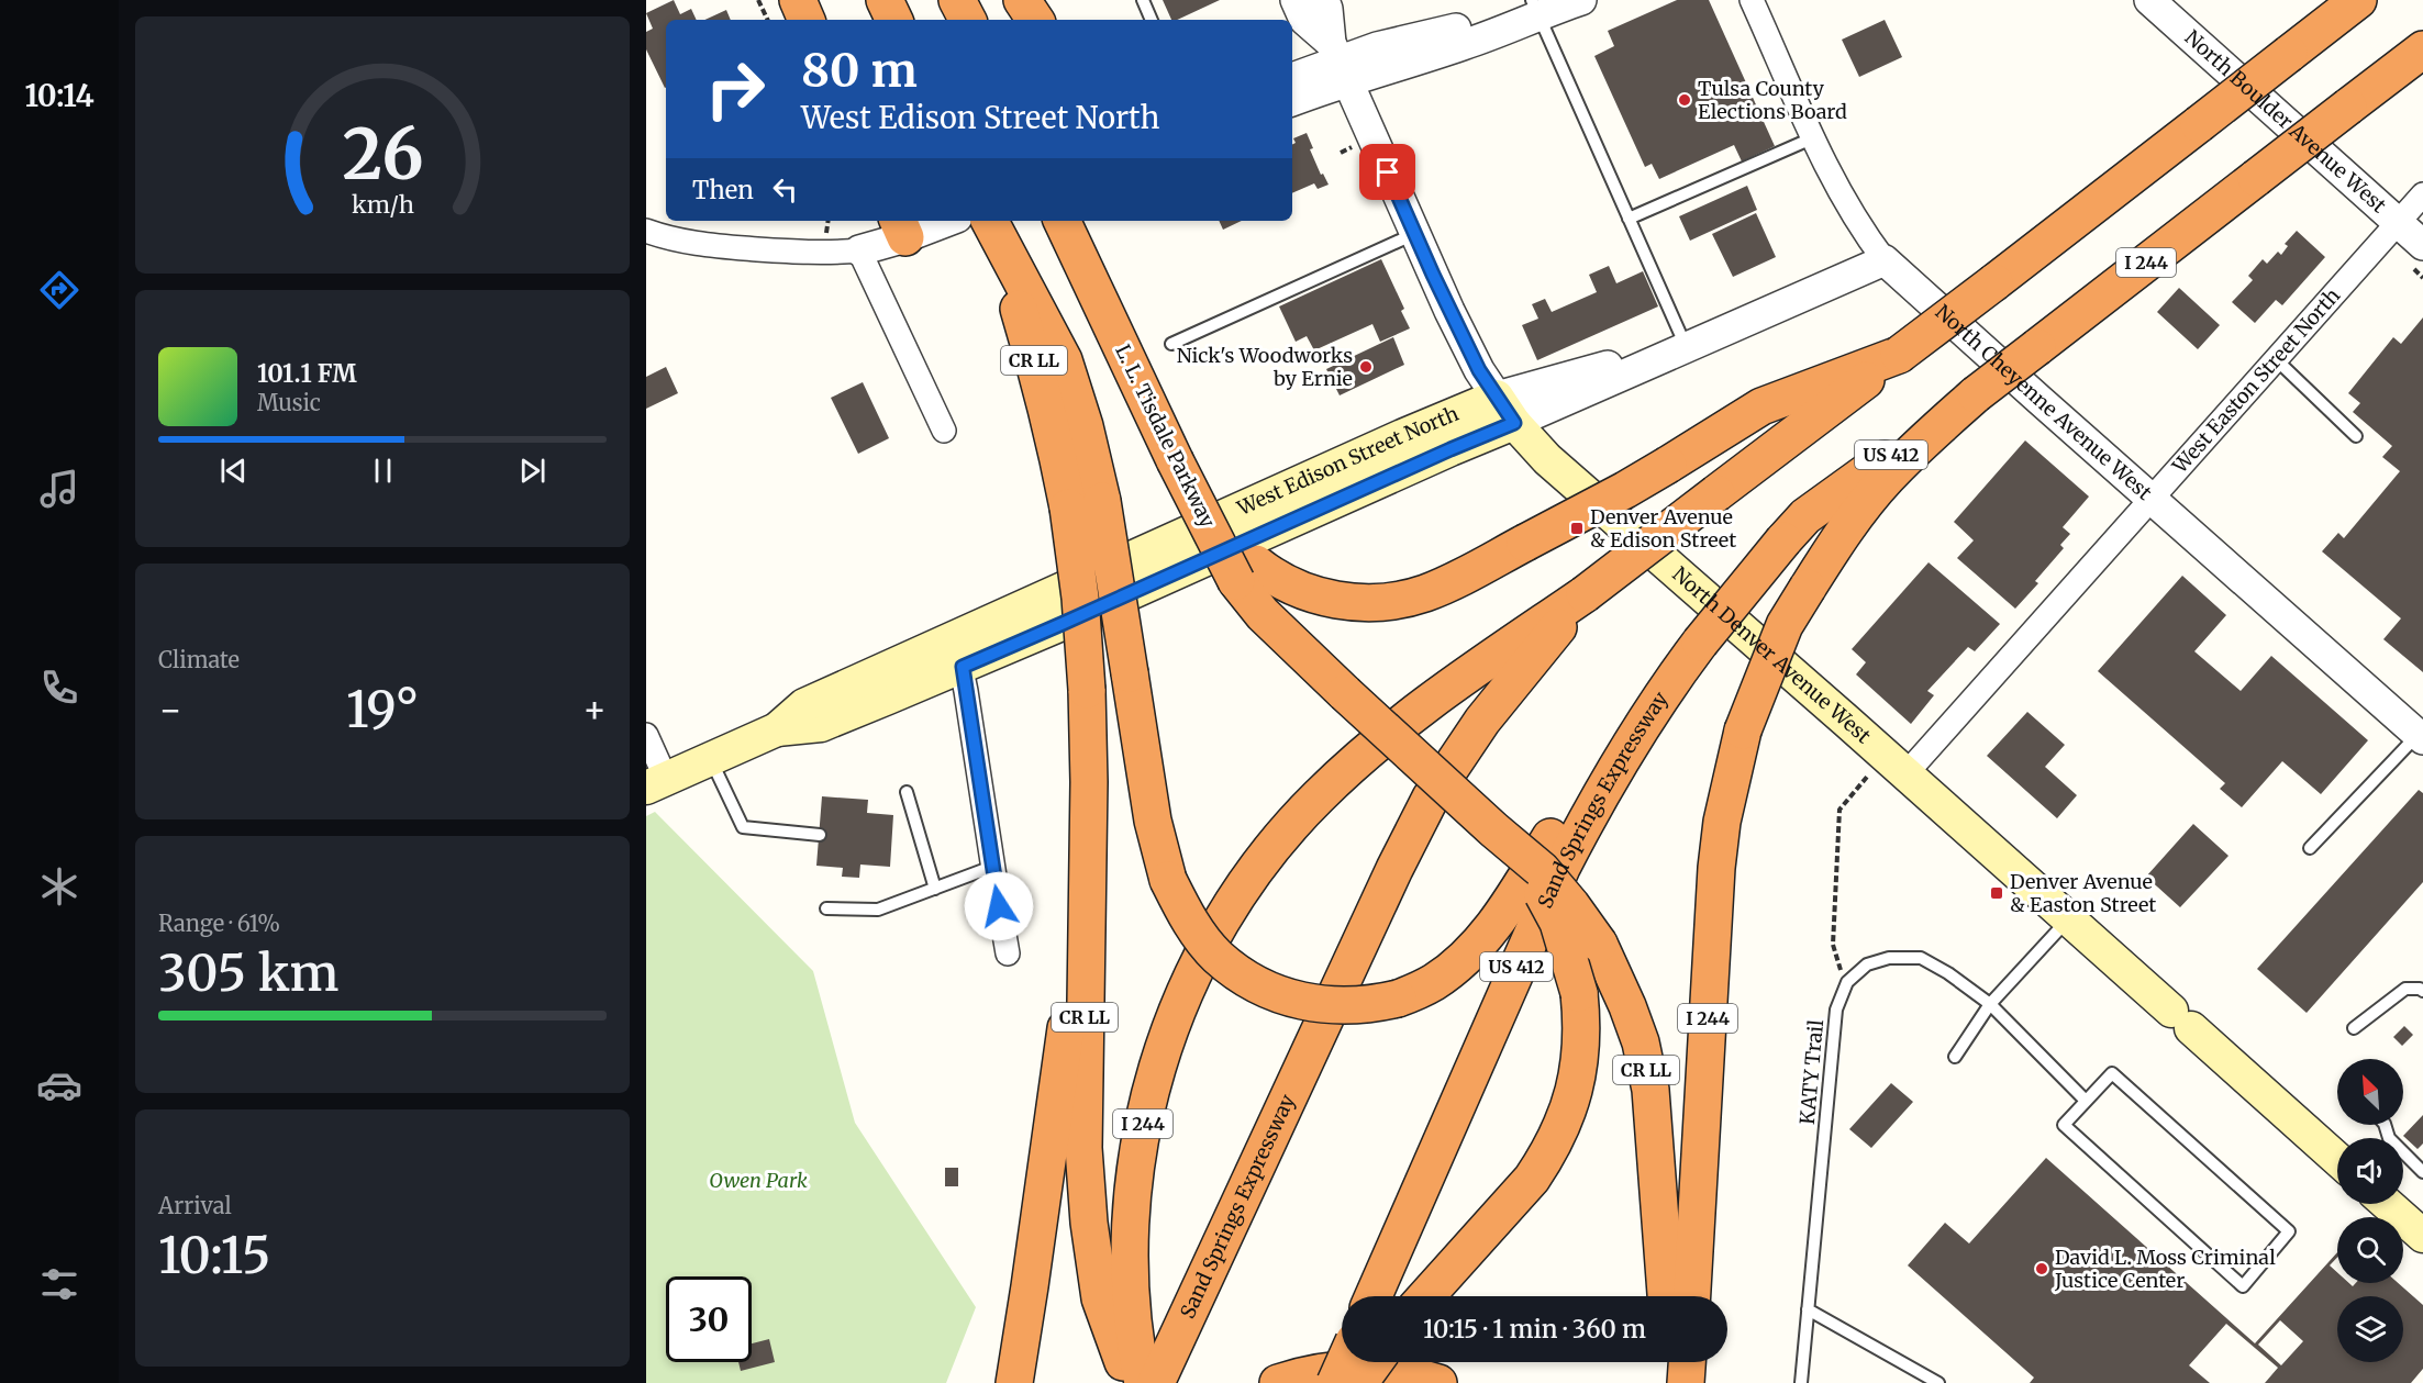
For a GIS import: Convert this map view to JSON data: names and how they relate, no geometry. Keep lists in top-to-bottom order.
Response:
{
  "streets": {
    "highway": [
      "I 244",
      "CR LL",
      "L. L. Tisdale Parkway",
      "US 412",
      "Sand Springs Expressway"
    ],
    "main road": ["West Edison Street North", "North Denver Avenue West"],
    "street": ["North Boulder Avenue West", "West Easton Street North", "North Cheyenne Avenue West"],
    "lane": ["KATY Trail"]
  },
  "crossings": [
    ["North Boulder Avenue West", "West Easton Street North"],
    ["I 244", "Sand Springs Expressway"],
    ["CR LL", "L. L. Tisdale Parkway"],
    ["West Easton Street North", "North Cheyenne Avenue West"],
    ["West Easton Street North", "North Denver Avenue West"],
    ["North Cheyenne Avenue West", "West Edison Street North"],
    ["West Edison Street North", "North Denver Avenue West"]
  ],
  "parks": ["Owen Park"],
  "places": {
    "other": ["Tulsa County Elections Board", "Nick's Woodworks by Ernie", "David L. Moss Criminal Justice Center"],
    "transit": ["Denver Avenue & Edison Street", "Denver Avenue & Easton Street"]
  },
  "north": "top left",
  "page": {
    "tabs": "10:14",
    "turn": ["80 m", "West Edison Street North"],
    "then": "Then",
    "song": ["101.1 FM", "Music"],
    "tile": [
      "Climate",
      ["Range · 61%", "305 km"],
      ["Arrival", "10:15"]
    ],
    "heat": ["−", "19°", "+"],
    "limit": "30",
    "trip": "10:15 · 1 min · 360 m",
    "gauge": ["26", "km/h"]
  }
}
